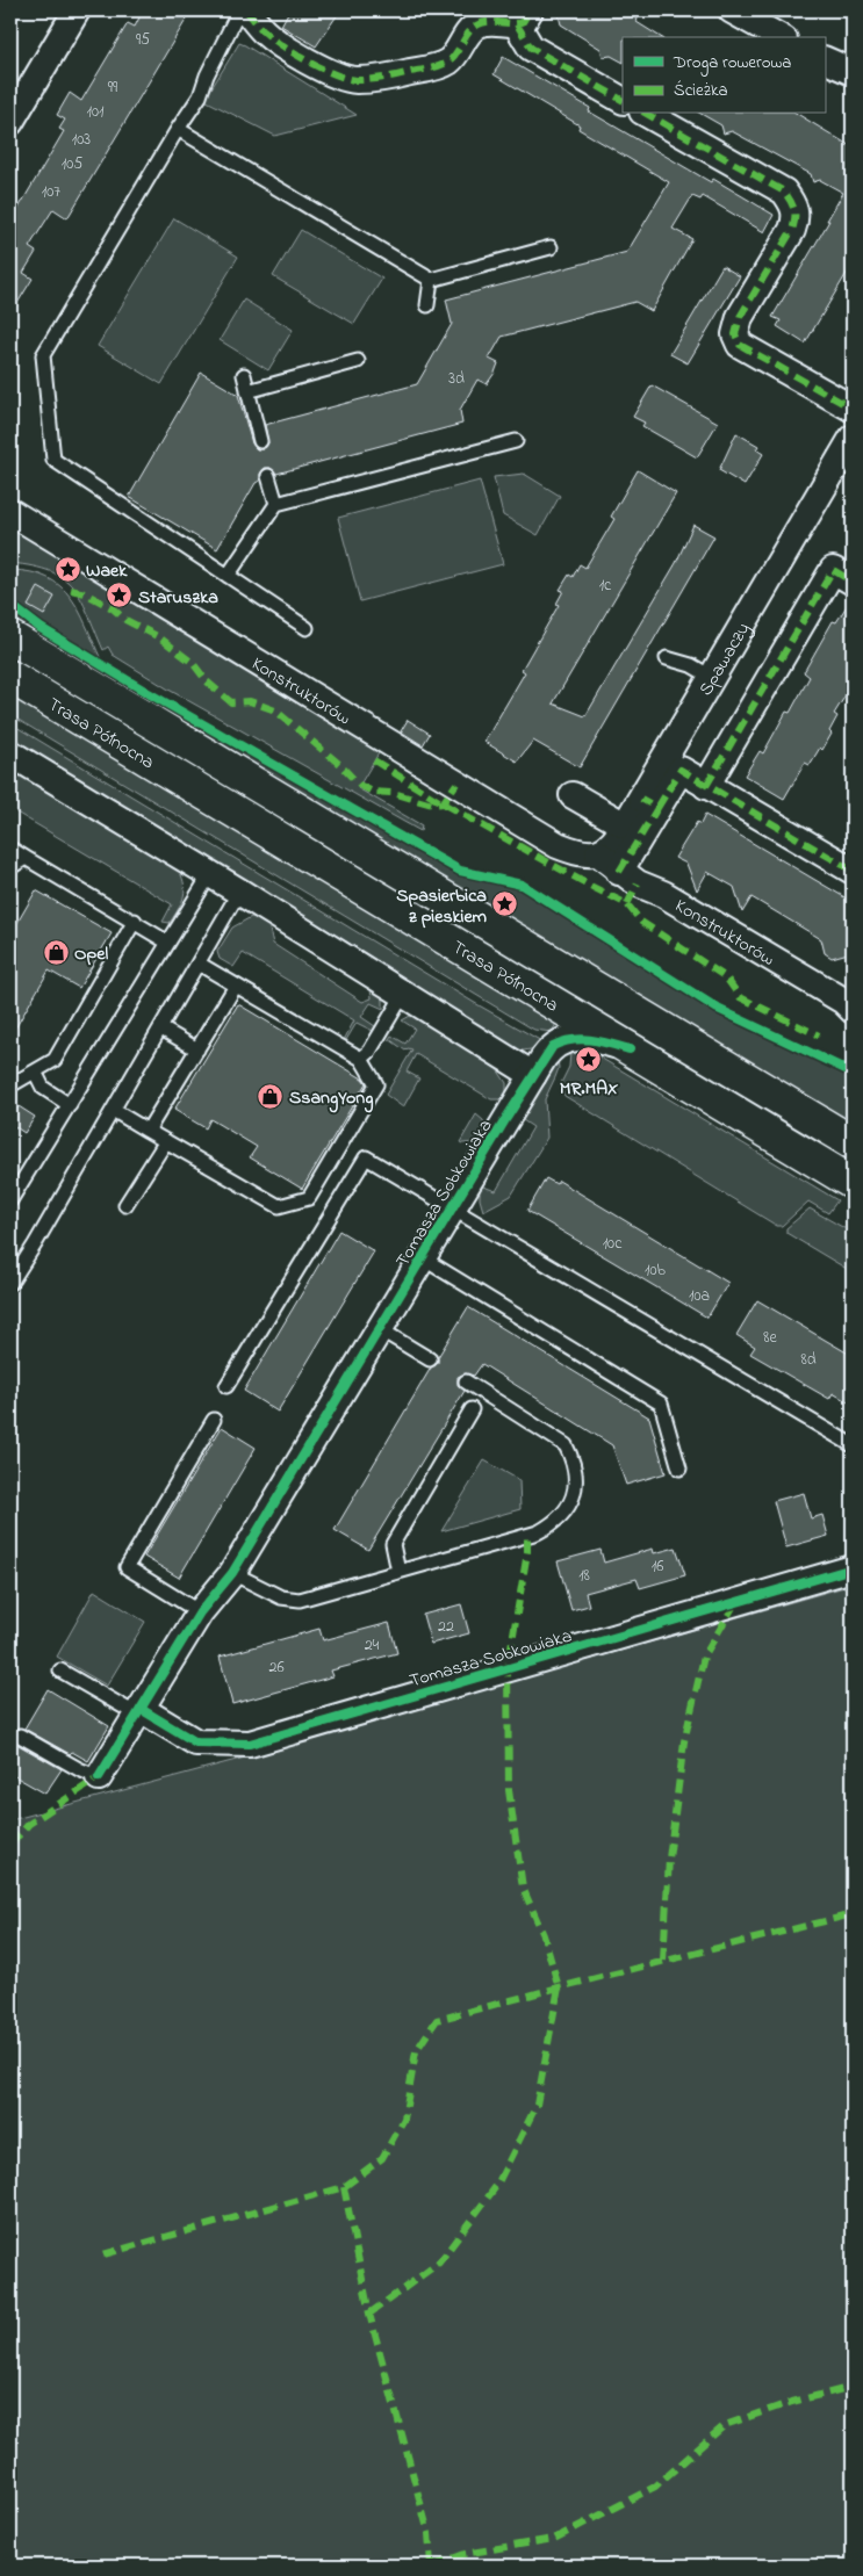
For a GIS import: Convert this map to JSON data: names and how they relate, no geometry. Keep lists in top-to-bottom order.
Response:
{
  "streets": {
    "main road": ["Trasa Północna"],
    "street": ["Spawaczy", "Konstruktorów", "Tomasza Sobkowiaka"]
  },
  "crossings": [
    ["Spawaczy", "Konstruktorów"],
    ["Trasa Północna", "Tomasza Sobkowiaka"]
  ],
  "places": {
    "place": [
      "Waek",
      "Staruszka",
      "Spasierbica z pieskiem",
      "MR.MAX"
    ],
    "shop": ["Opel", "SsangYong"]
  },
  "house_numbers": [
    "95",
    "99",
    "101",
    "103",
    "105",
    "107",
    "3d",
    "1c",
    "10c",
    "10b",
    "10a",
    "8e",
    "8d",
    "16",
    "18",
    "22",
    "24",
    "26"
  ],
  "legend": ["Droga rowerowa", "Ścieżka"]
}
